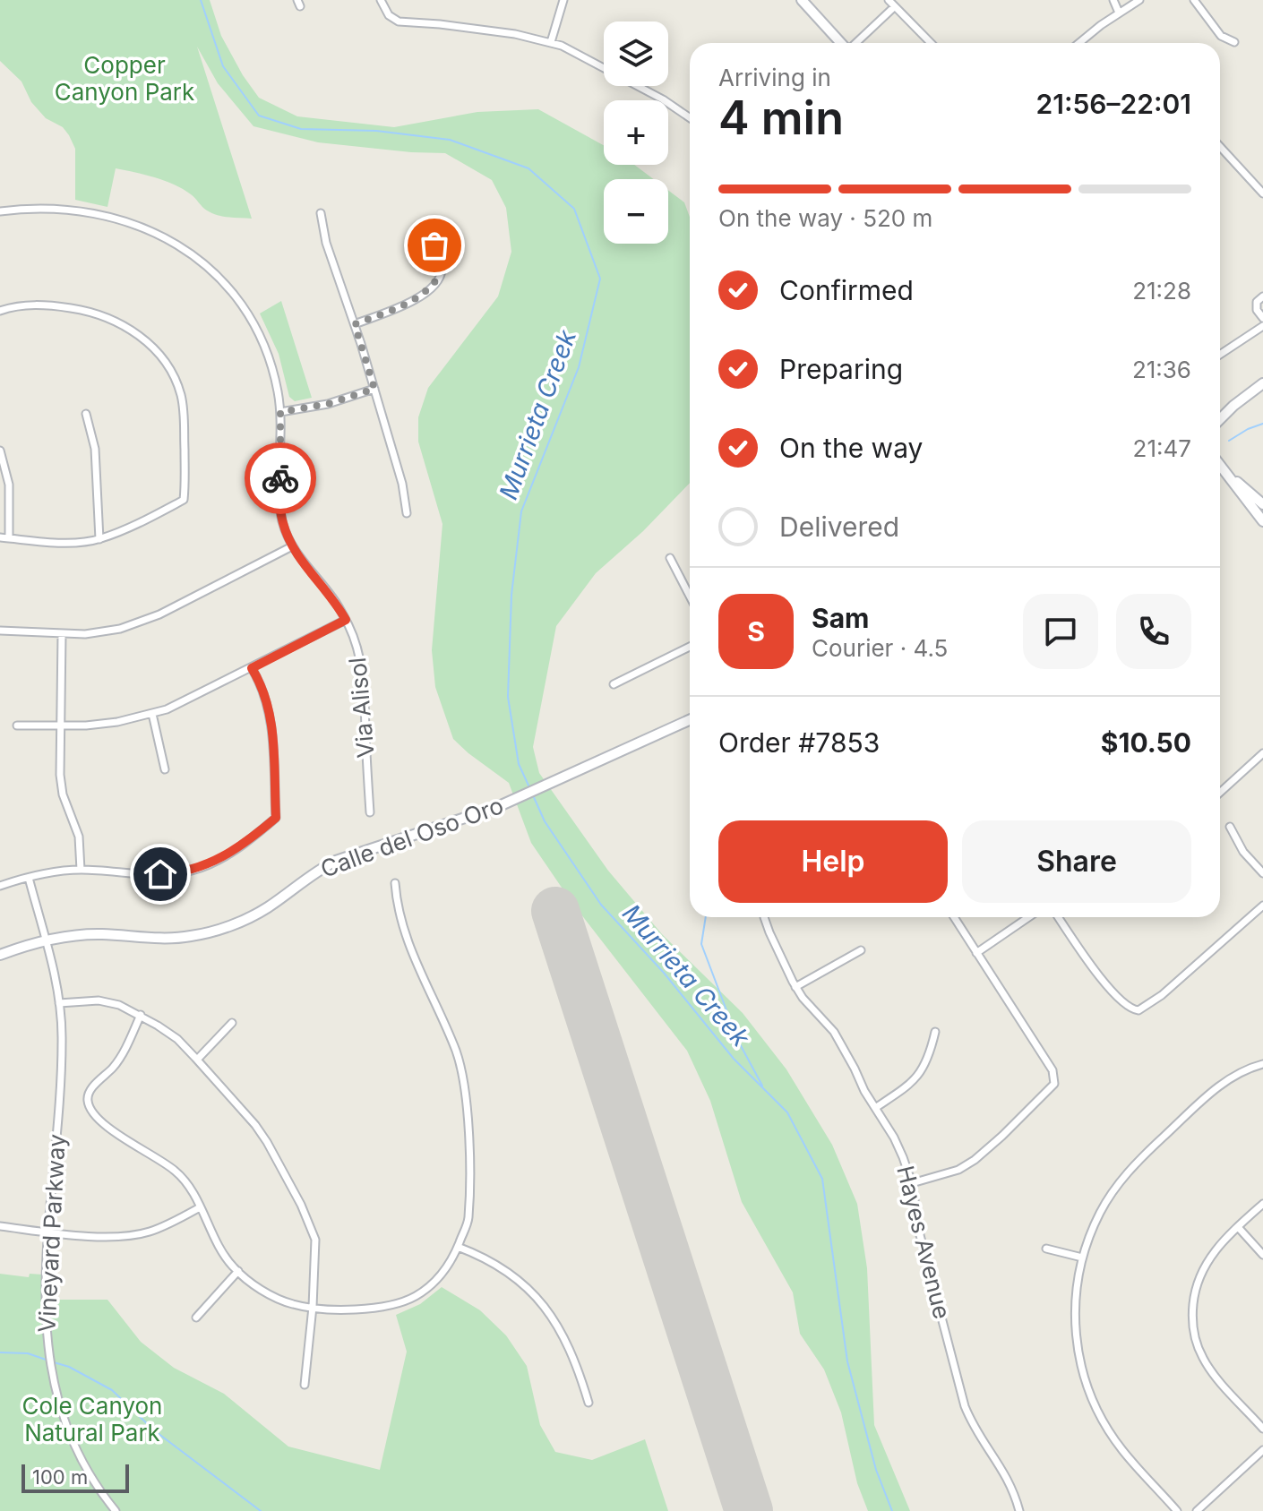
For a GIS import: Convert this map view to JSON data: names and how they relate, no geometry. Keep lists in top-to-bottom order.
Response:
{
  "streets": {
    "main road": ["Calle del Oso Oro"],
    "street": ["Via Alisol", "Vineyard Parkway", "Hayes Avenue"]
  },
  "crossings": [
    ["Calle del Oso Oro", "Vineyard Parkway"]
  ],
  "water": ["Murrieta Creek"],
  "parks": ["Copper Canyon Park", "Cole Canyon Natural Park"],
  "scale_bar": "100 m",
  "page": {
    "map_buttons": ["+", "−"],
    "heading": ["4 min", "Arriving in", "21:56–22:01"],
    "panel": [
      "Sam",
      "Courier · 4.5",
      "Order #7853",
      "$10.50"
    ],
    "bar": "On the way · 520 m",
    "list": [
      ["Confirmed", "21:28"],
      ["Preparing", "21:36"],
      ["On the way", "21:47"],
      "Delivered"
    ],
    "round": "S",
    "buttons": ["Help", "Share"],
    "scale": "100 m"
  }
}
